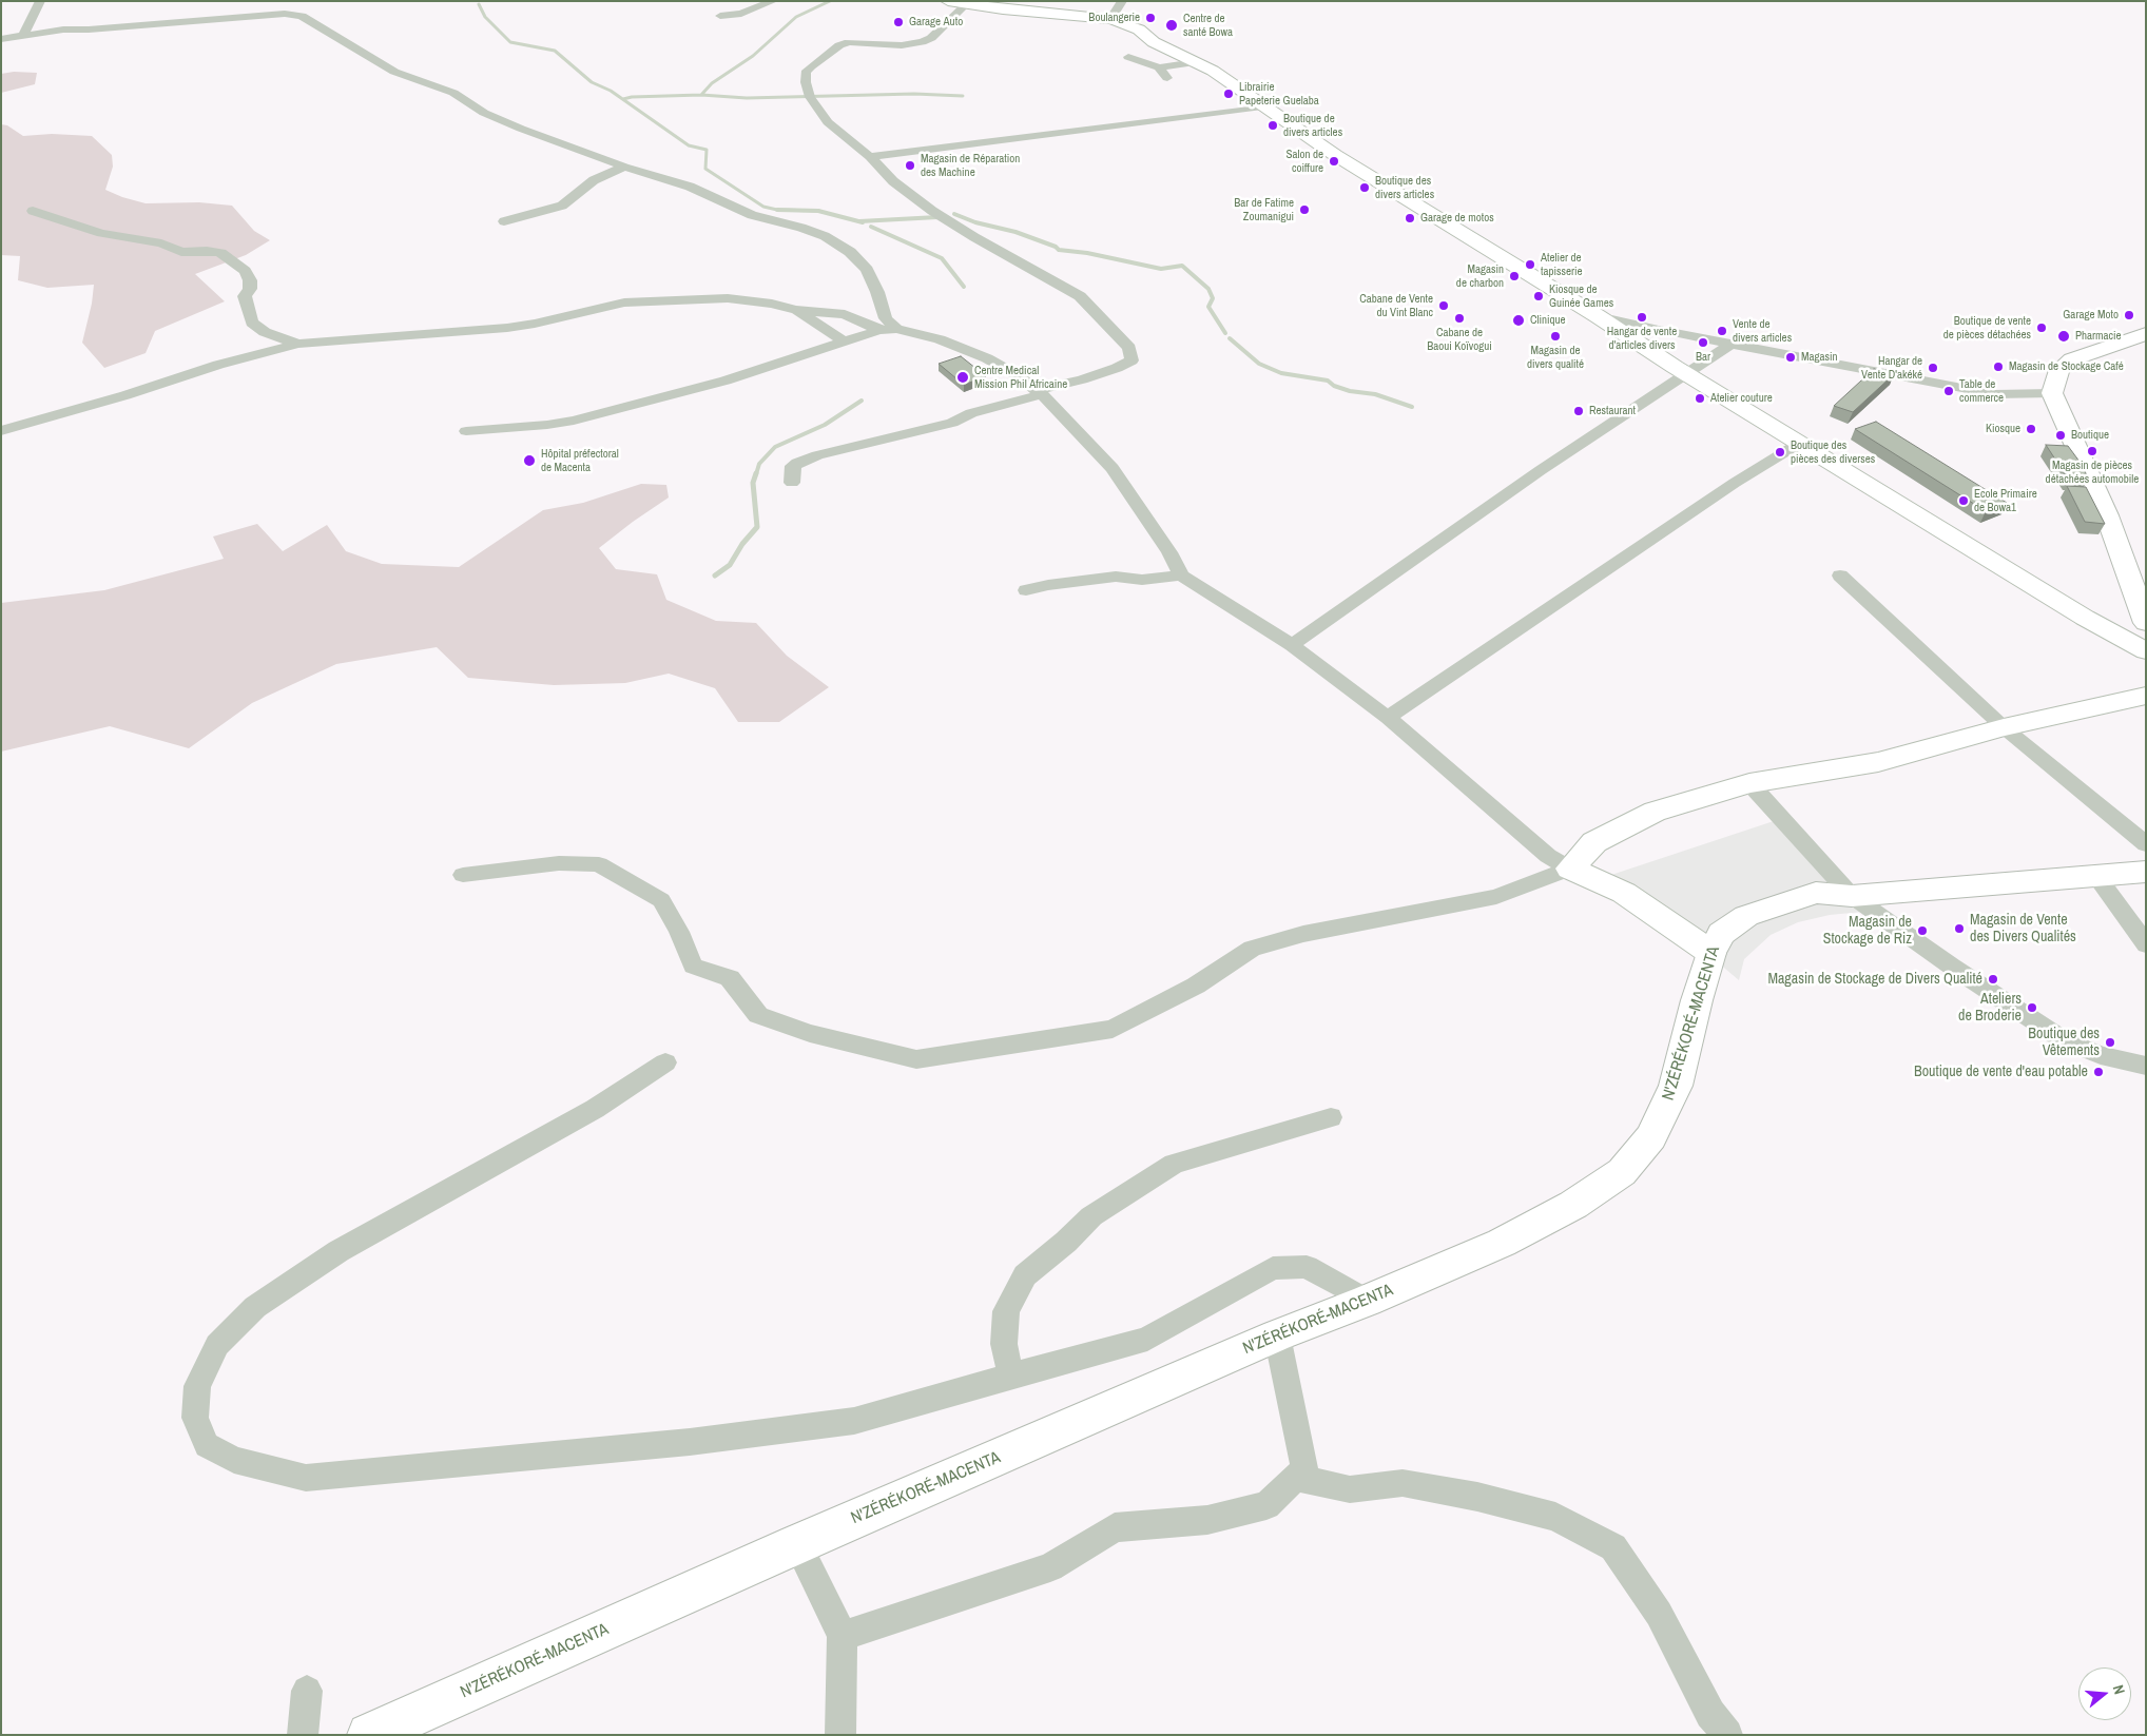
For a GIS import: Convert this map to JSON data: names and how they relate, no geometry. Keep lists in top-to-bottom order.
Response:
{
  "streets": {
    "main road": ["N'ZÉRÉKORÉ-MACENTA"]
  },
  "places": [
    "Boulangerie",
    "Garage Auto",
    "Centre de santé Bowa",
    "Librairie Papeterie Guelaba",
    "Boutique de divers articles",
    "Salon de coiffure",
    "Magasin de Réparation des Machine",
    "Boutique des divers articles",
    "Bar de Fatime Zoumanigui",
    "Garage de motos",
    "Atelier de tapisserie",
    "Magasin de charbon",
    "Kiosque de Guinée Games",
    "Cabane de Vente du Vint Blanc",
    "Garage Moto",
    "Hangar de vente d'articles divers",
    "Cabane de Baoui Koïvogui",
    "Clinique",
    "Boutique de vente de pièces détachées",
    "Vente de divers articles",
    "Magasin de divers qualité",
    "Pharmacie",
    "Bar",
    "Magasin",
    "Magasin de Stockage Café",
    "Hangar de Vente D'akéké",
    "Centre Medical Mission Phil Africaine",
    "Table de commerce",
    "Atelier couture",
    "Restaurant",
    "Kiosque",
    "Boutique",
    "Magasin de pièces détachées automobile",
    "Boutique des pièces des diverses",
    "Hôpital préfectoral de Macenta",
    "Ecole Primaire de Bowa1",
    "Magasin de Vente des Divers Qualités",
    "Magasin de Stockage de Riz",
    "Magasin de Stockage de Divers Qualité",
    "Ateliers de Broderie",
    "Boutique des Vêtements",
    "Boutique de vente d'eau potable"
  ],
  "north": "right"
}
